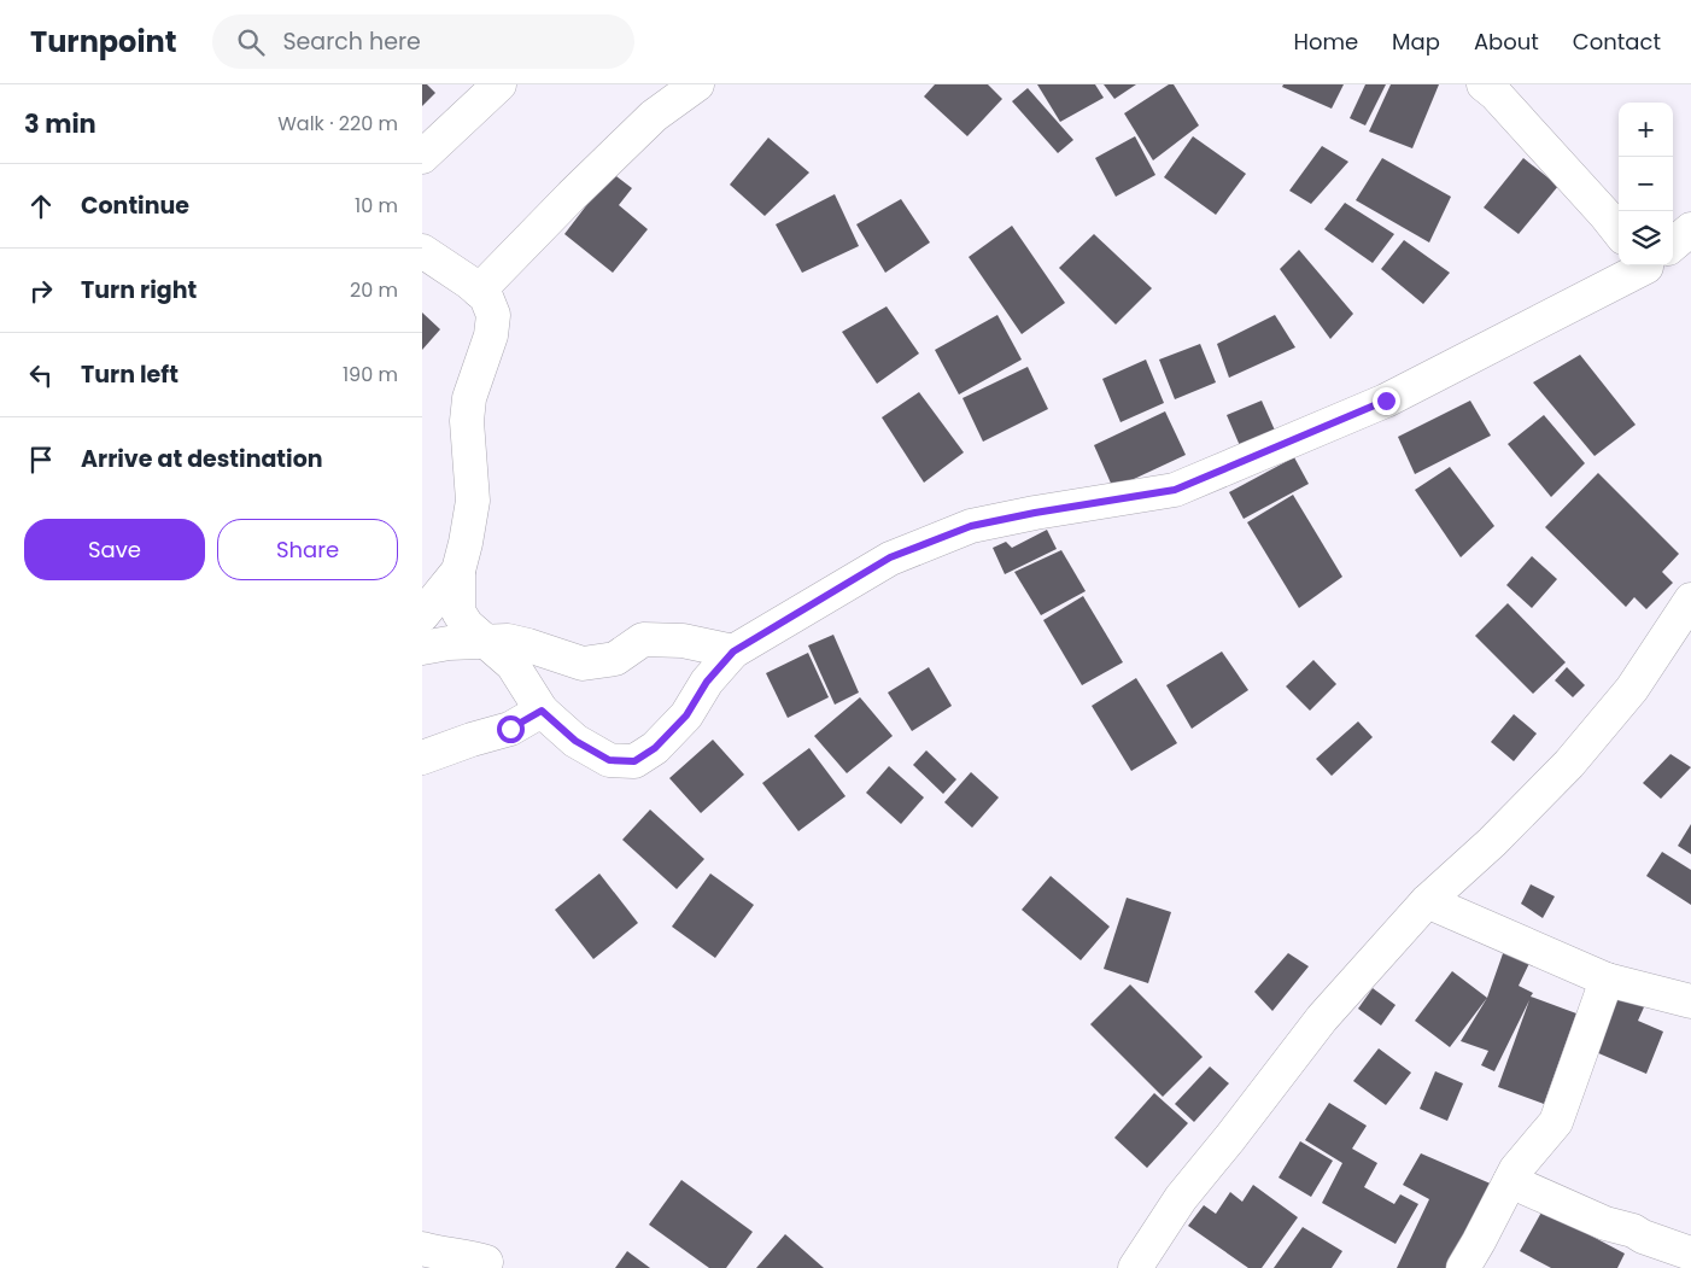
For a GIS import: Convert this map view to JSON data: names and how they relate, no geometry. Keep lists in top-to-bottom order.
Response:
{
  "page": {
    "header": "Turnpoint",
    "search": "Search here",
    "nav": [
      "Home",
      "Map",
      "About",
      "Contact"
    ],
    "heading": ["3 min", "Walk · 220 m"],
    "map_buttons": ["+", "−"],
    "list": [
      ["Continue", "10 m"],
      ["Turn right", "20 m"],
      ["Turn left", "190 m"],
      "Arrive at destination"
    ],
    "buttons": ["Save", "Share"]
  }
}
